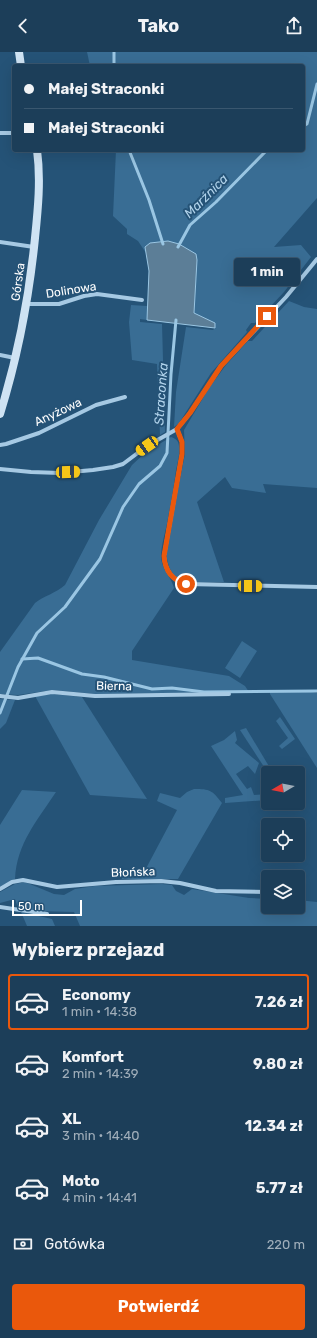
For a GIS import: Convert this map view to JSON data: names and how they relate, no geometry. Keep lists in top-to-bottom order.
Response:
{
  "streets": {
    "street": [
      "Górska",
      "Dolinowa",
      "Anyżowa",
      "Bierna",
      "Błońska"
    ]
  },
  "crossings": [
    ["Górska", "Dolinowa"]
  ],
  "water": ["Marźnica", "Straconka"],
  "scale_bar": "50 m",
  "north": "left",
  "page": {
    "header": "Tako",
    "banner": ["Małej Straconki", "Małej Straconki"],
    "bubble": "1 min",
    "scale": "50 m",
    "heading": "Wybierz przejazd",
    "list": [
      {
        "name": "Economy",
        "note": "1 min · 14:38",
        "value": "7.26 zł"
      },
      {
        "name": "Komfort",
        "note": "2 min · 14:39",
        "value": "9.80 zł"
      },
      {
        "name": "XL",
        "note": "3 min · 14:40",
        "value": "12.34 zł"
      },
      {
        "name": "Moto",
        "note": "4 min · 14:41",
        "value": "5.77 zł"
      }
    ],
    "pay": ["Gotówka", "220 m"],
    "buttons": "Potwierdź"
  }
}
